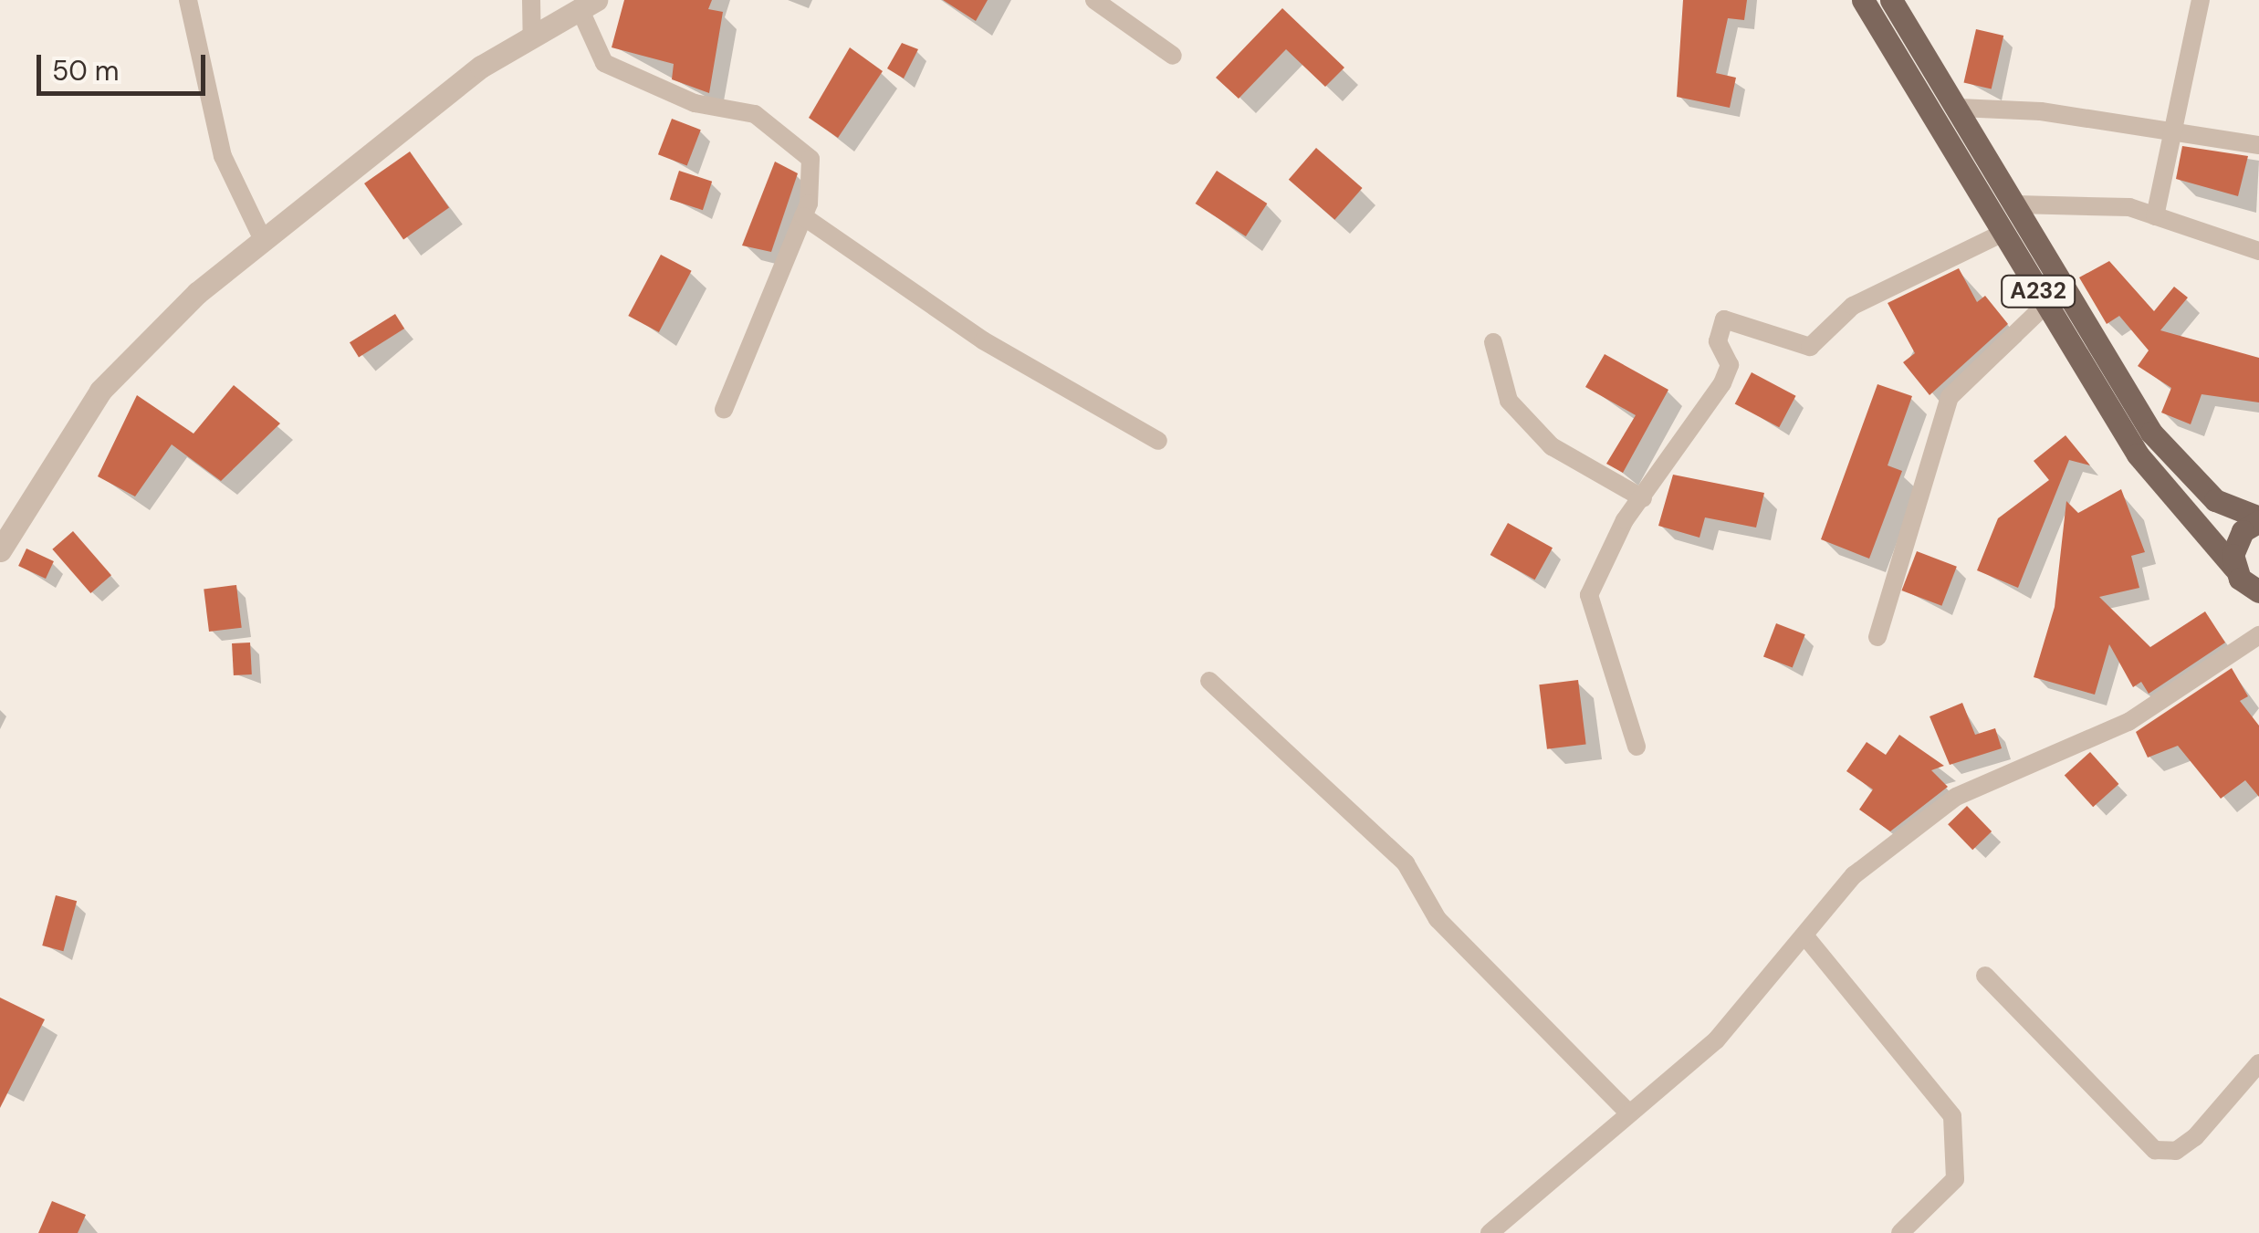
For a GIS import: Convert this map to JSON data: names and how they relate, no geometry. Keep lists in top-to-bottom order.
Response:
{
  "streets": {
    "main road": ["A232"]
  },
  "scale_bar": "50 m"
}
